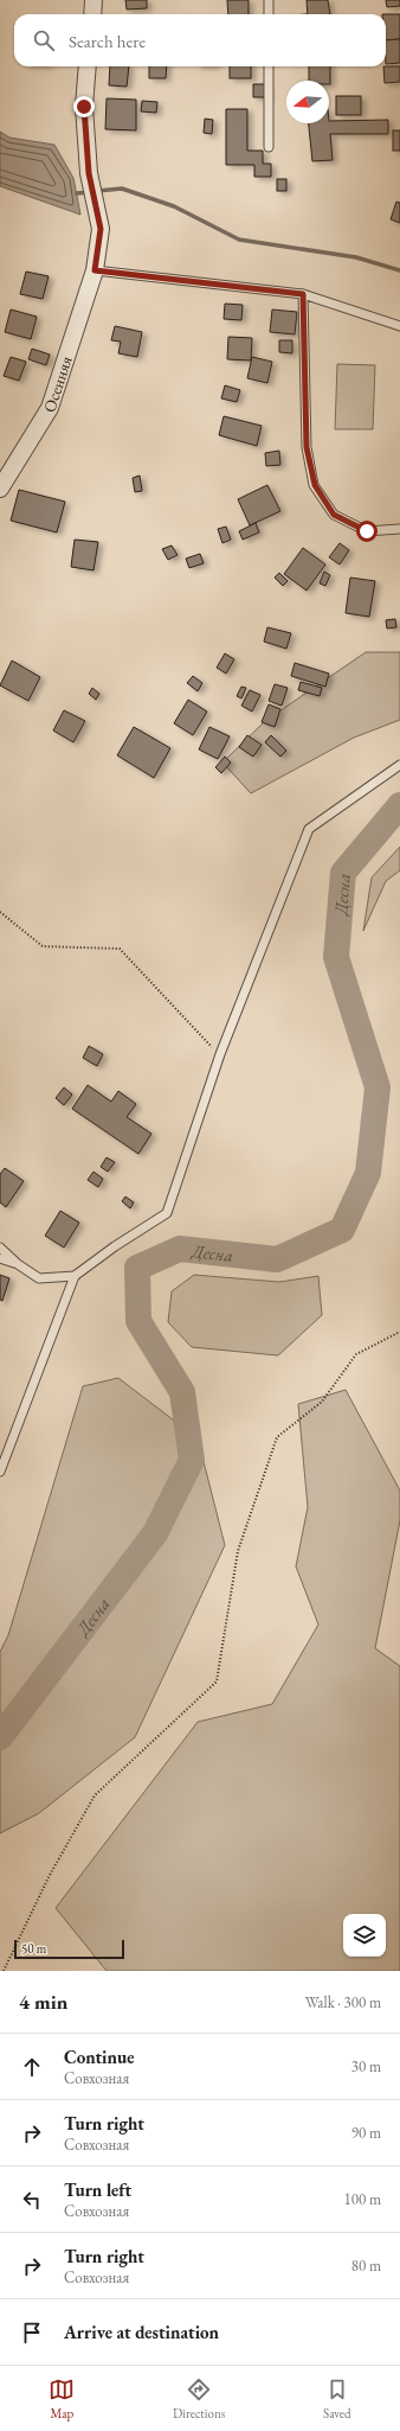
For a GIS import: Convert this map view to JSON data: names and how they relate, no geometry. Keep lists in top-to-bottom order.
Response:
{
  "streets": {
    "street": ["Осенняя"]
  },
  "water": ["Десна"],
  "scale_bar": "50 m",
  "north": "left",
  "page": {
    "search": "Search here",
    "scale": "50 m",
    "heading": ["4 min", "Walk · 300 m"],
    "list": [
      ["Continue", "Совхозная", "30 m"],
      ["Turn right", "Совхозная", "90 m"],
      ["Turn left", "Совхозная", "100 m"],
      ["Turn right", "Совхозная", "80 m"],
      "Arrive at destination"
    ],
    "nav": ["Map", "Directions", "Saved"]
  }
}
